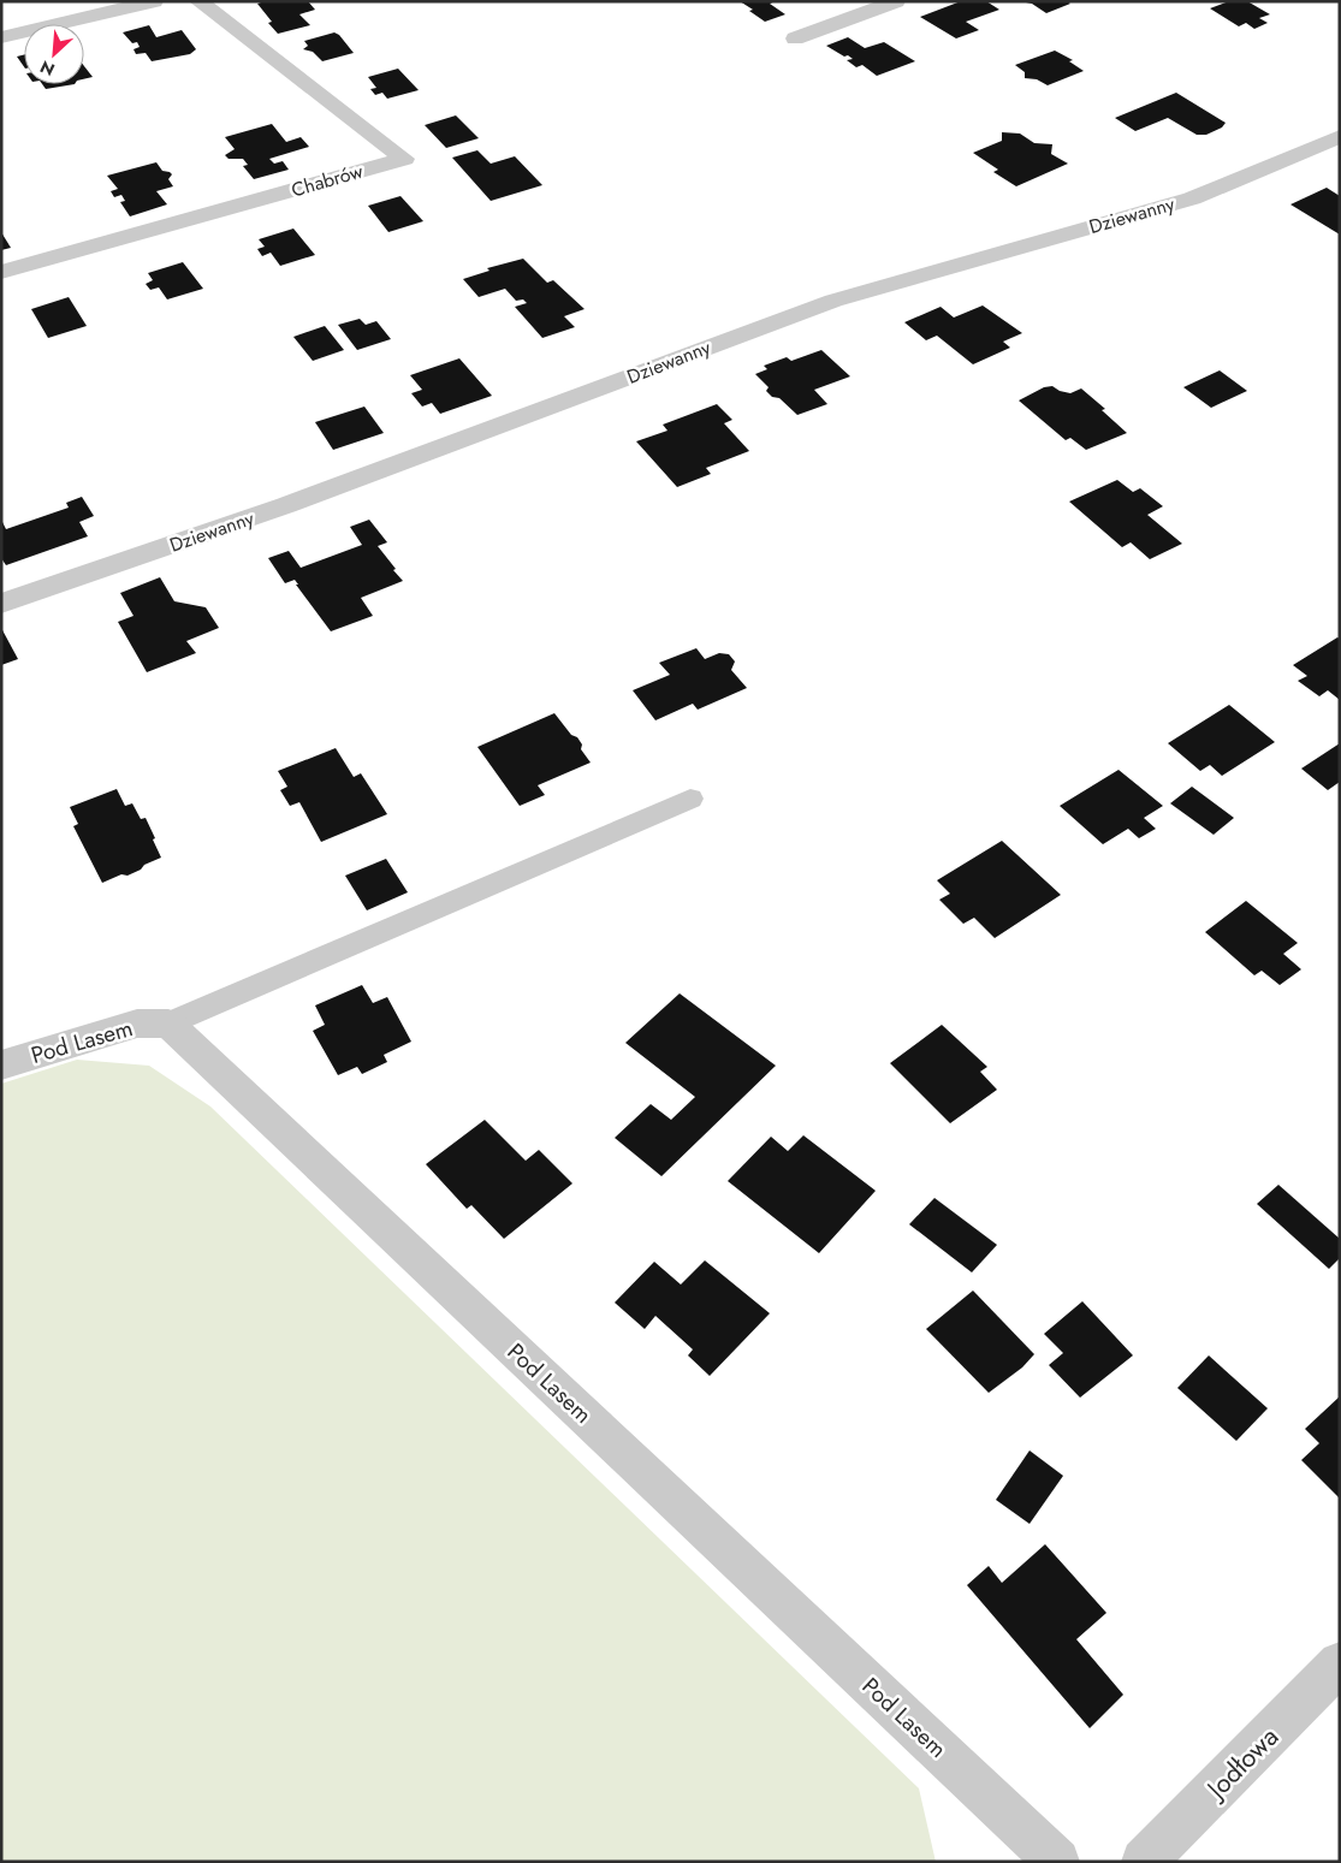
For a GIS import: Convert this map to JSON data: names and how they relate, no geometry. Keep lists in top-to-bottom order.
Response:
{
  "streets": {
    "street": [
      "Chabrów",
      "Dziewanny",
      "Pod Lasem",
      "Jodłowa"
    ]
  },
  "north": "bottom left"
}
